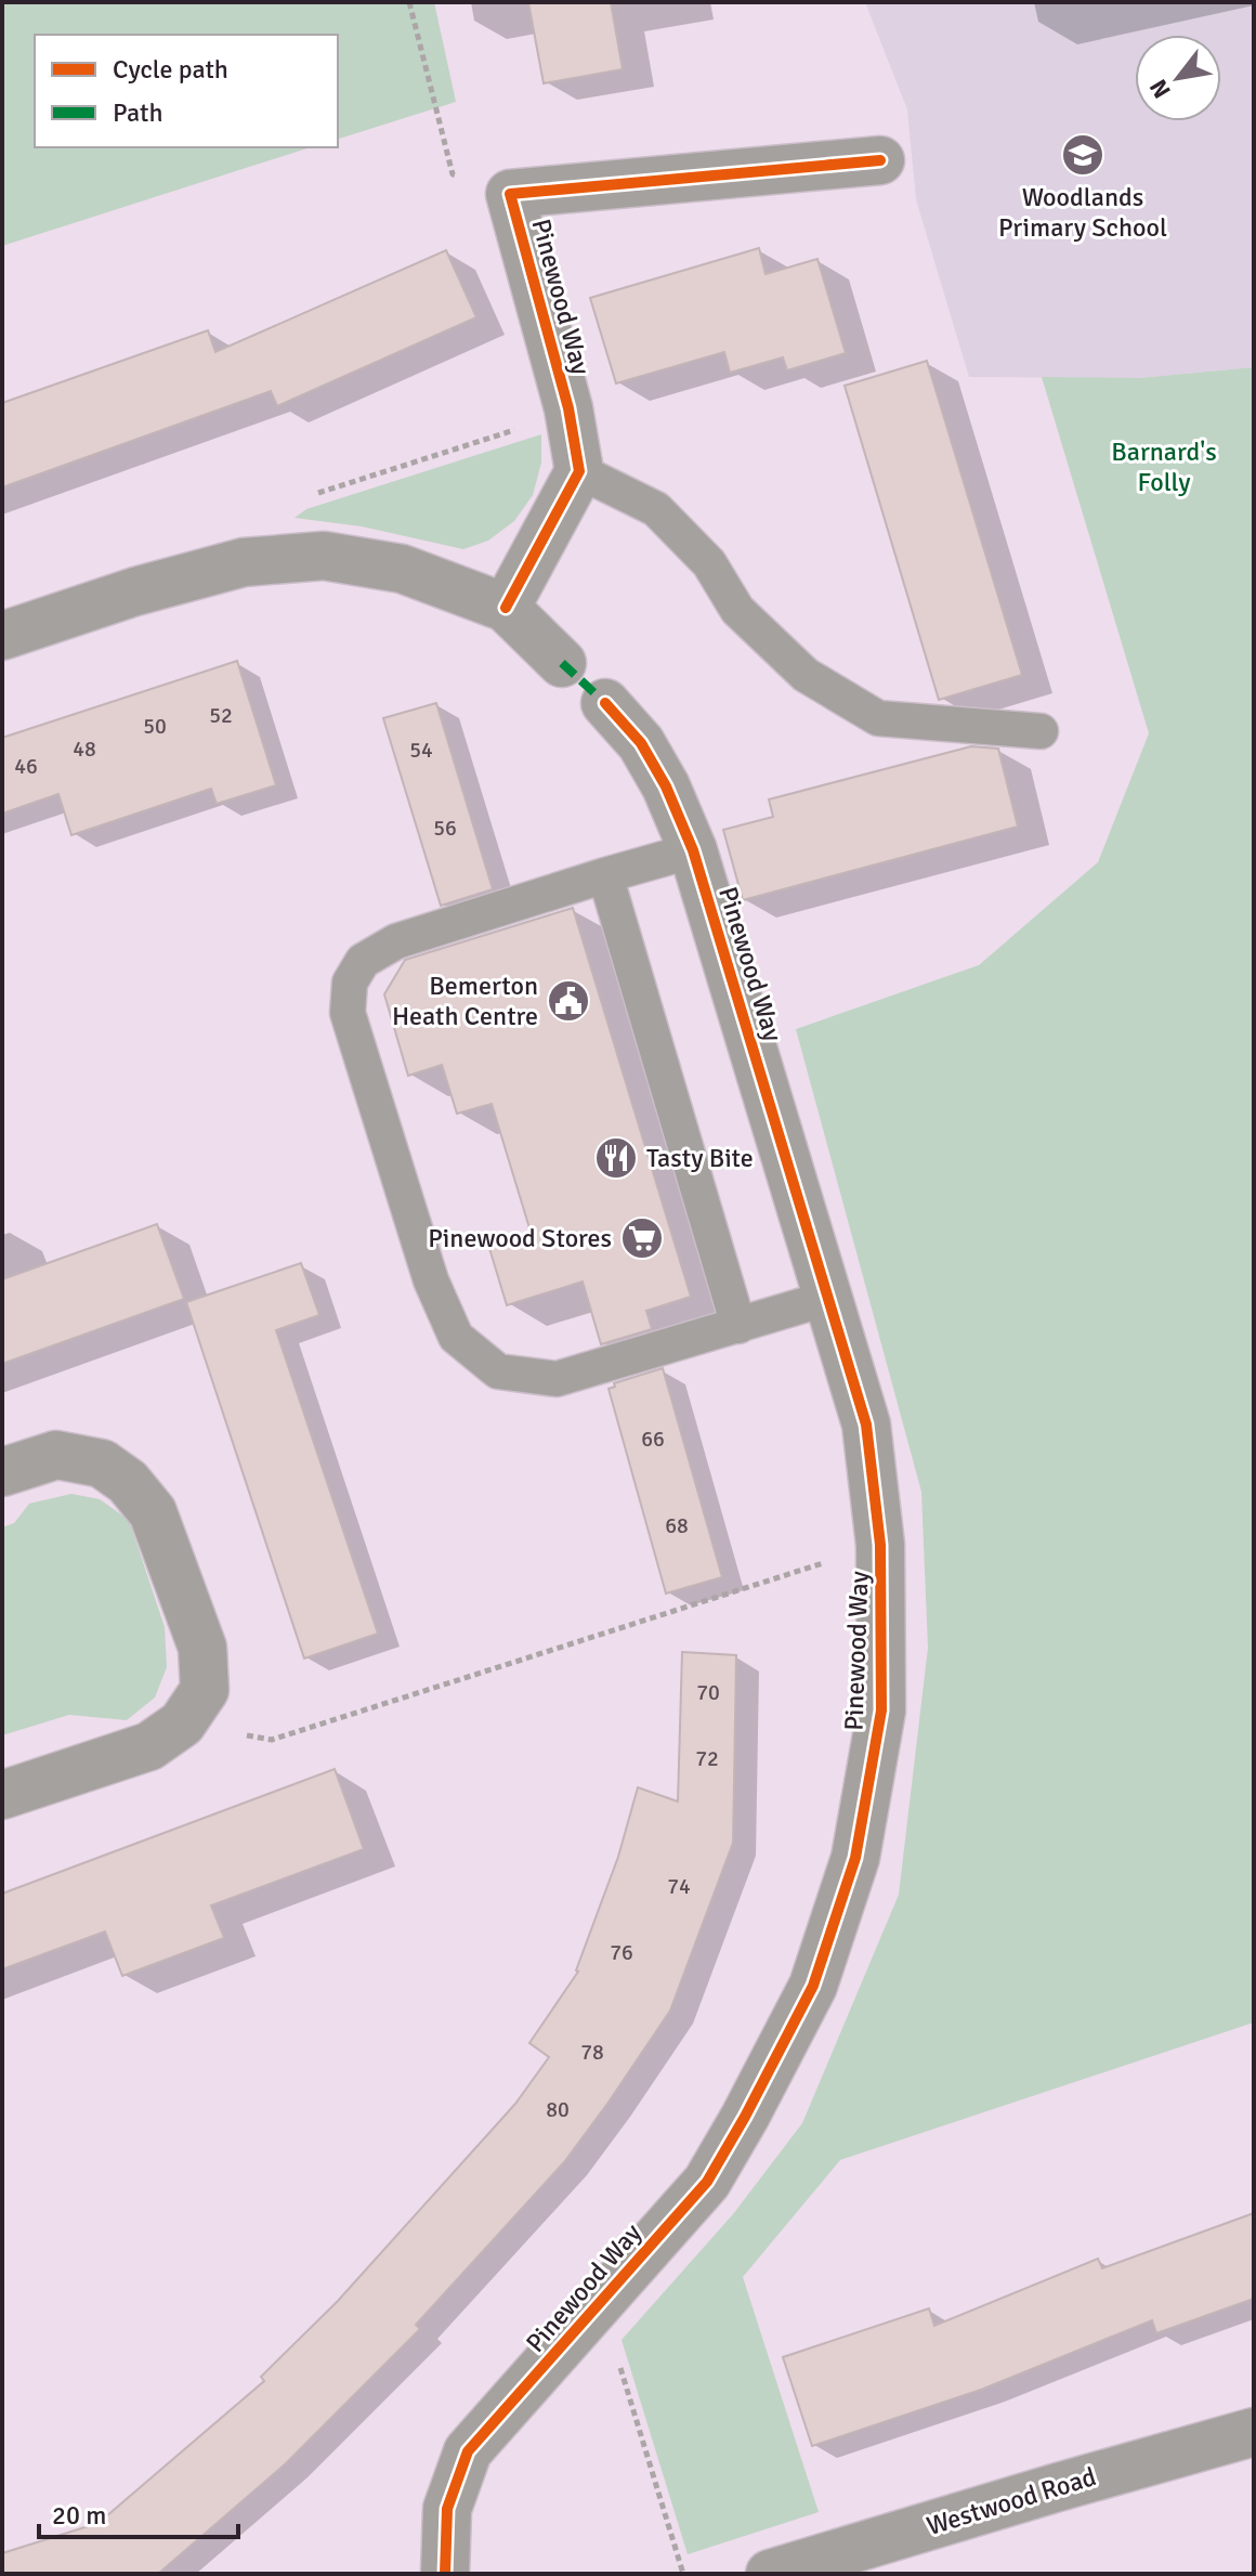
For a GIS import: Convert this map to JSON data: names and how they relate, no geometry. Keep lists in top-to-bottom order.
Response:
{
  "streets": {
    "street": ["Pinewood Way", "Westwood Road"]
  },
  "parks": ["Barnard's Folly"],
  "places": {
    "school or university": ["Woodlands Primary School"],
    "public building": ["Bemerton Heath Centre"],
    "restaurant": ["Tasty Bite"],
    "supermarket": ["Pinewood Stores"]
  },
  "house_numbers": [
    "52",
    "50",
    "48",
    "54",
    "46",
    "56",
    "66",
    "68",
    "70",
    "72",
    "74",
    "76",
    "78",
    "80"
  ],
  "legend": ["Cycle path", "Path"],
  "scale_bar": "20 m",
  "north": "bottom left"
}
